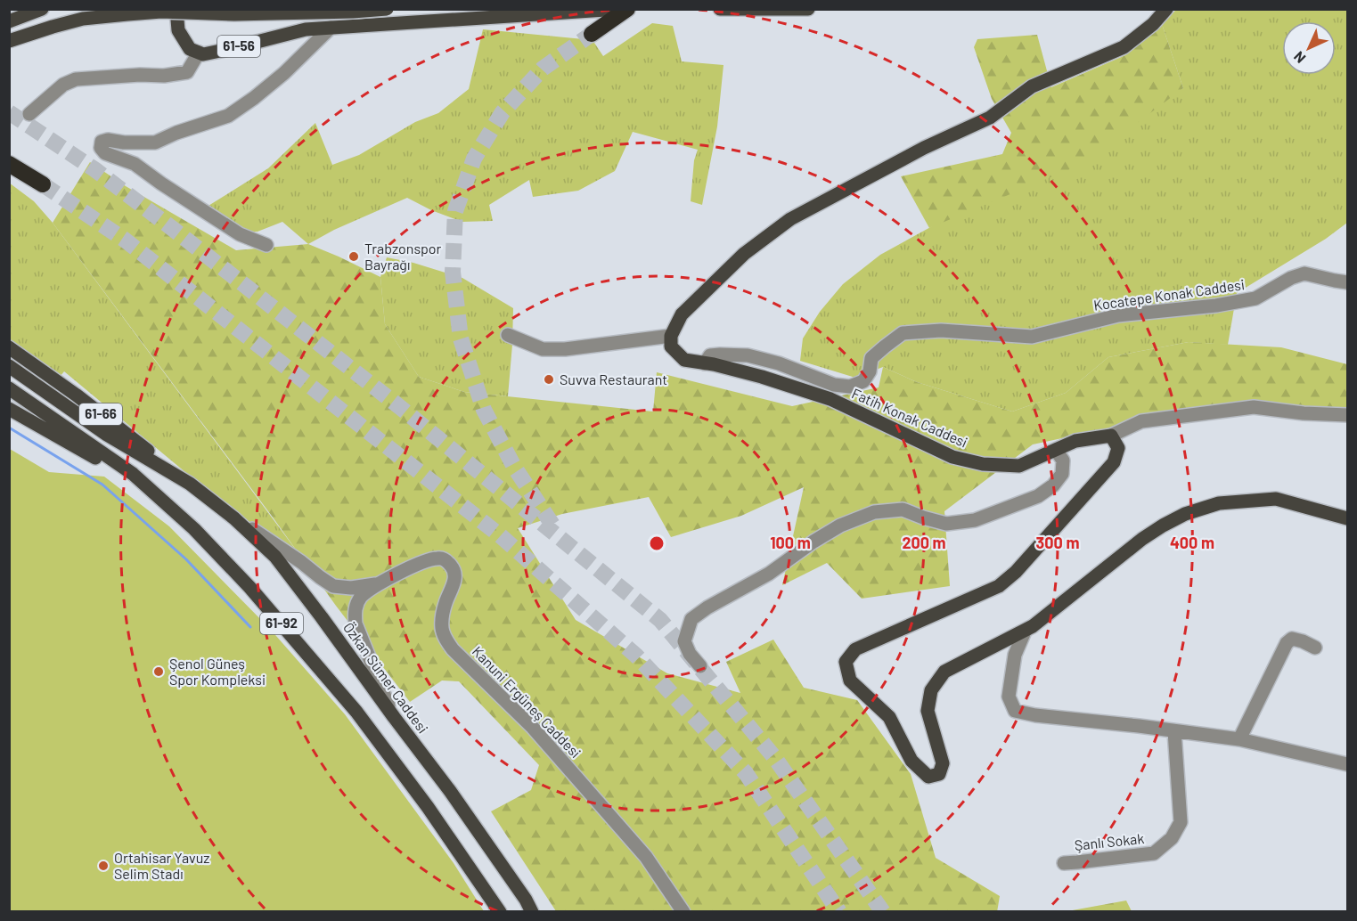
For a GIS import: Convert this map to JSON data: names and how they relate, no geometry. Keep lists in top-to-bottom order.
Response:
{
  "streets": {
    "main road": [
      "61-56",
      "61-66",
      "Fatih Konak Caddesi",
      "61-92",
      "Özkan Sümer Caddesi"
    ],
    "street": ["Kocatepe Konak Caddesi", "Kanuni Ergüneş Caddesi", "Şanlı Sokak"]
  },
  "crossings": [
    ["Kocatepe Konak Caddesi", "Fatih Konak Caddesi"]
  ],
  "places": [
    "Trabzonspor Bayrağı",
    "Suvva Restaurant",
    "Şenol Güneş Spor Kompleksi",
    "Ortahisar Yavuz Selim Stadı"
  ],
  "north": "bottom left",
  "rings": [
    "100 m",
    "200 m",
    "300 m",
    "400 m"
  ]
}
